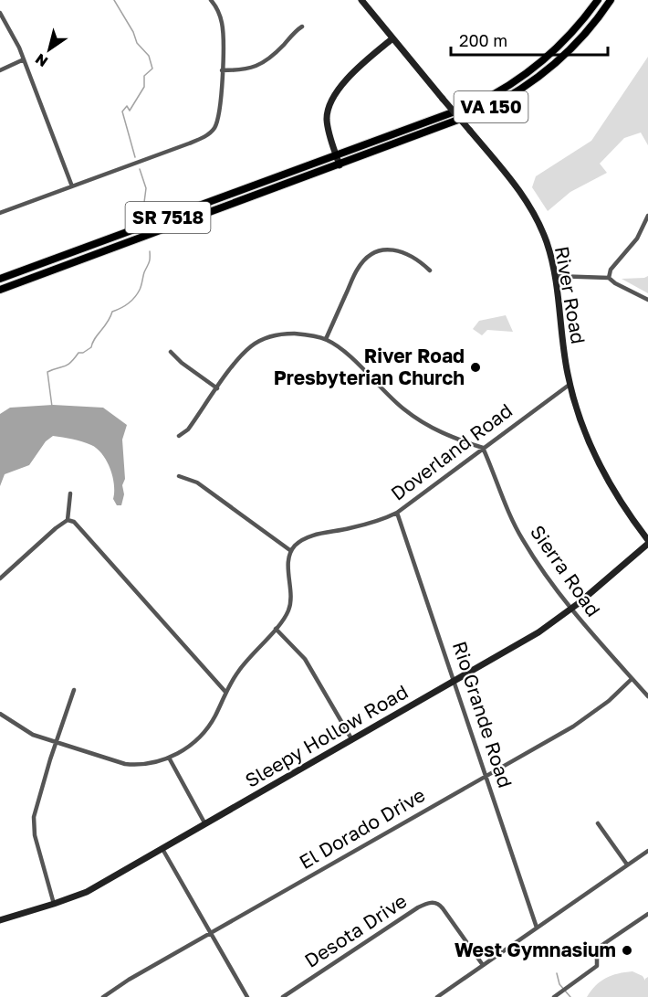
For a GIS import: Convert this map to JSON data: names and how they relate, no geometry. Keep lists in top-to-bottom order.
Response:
{
  "streets": {
    "highway": ["VA 150", "SR 7518"],
    "main road": ["River Road", "Sleepy Hollow Road"],
    "street": [
      "Doverland Road",
      "Sierra Road",
      "Rio Grande Road",
      "El Dorado Drive",
      "Desota Drive"
    ]
  },
  "crossings": [
    ["VA 150", "SR 7518"],
    ["River Road", "Doverland Road"],
    ["River Road", "Sleepy Hollow Road"],
    ["Doverland Road", "Sierra Road"],
    ["Doverland Road", "Rio Grande Road"],
    ["Sierra Road", "Sleepy Hollow Road"],
    ["Sierra Road", "El Dorado Drive"],
    ["Rio Grande Road", "Sleepy Hollow Road"],
    ["Rio Grande Road", "El Dorado Drive"]
  ],
  "places": ["River Road Presbyterian Church", "West Gymnasium"],
  "scale_bar": "200 m",
  "north": "bottom left"
}
